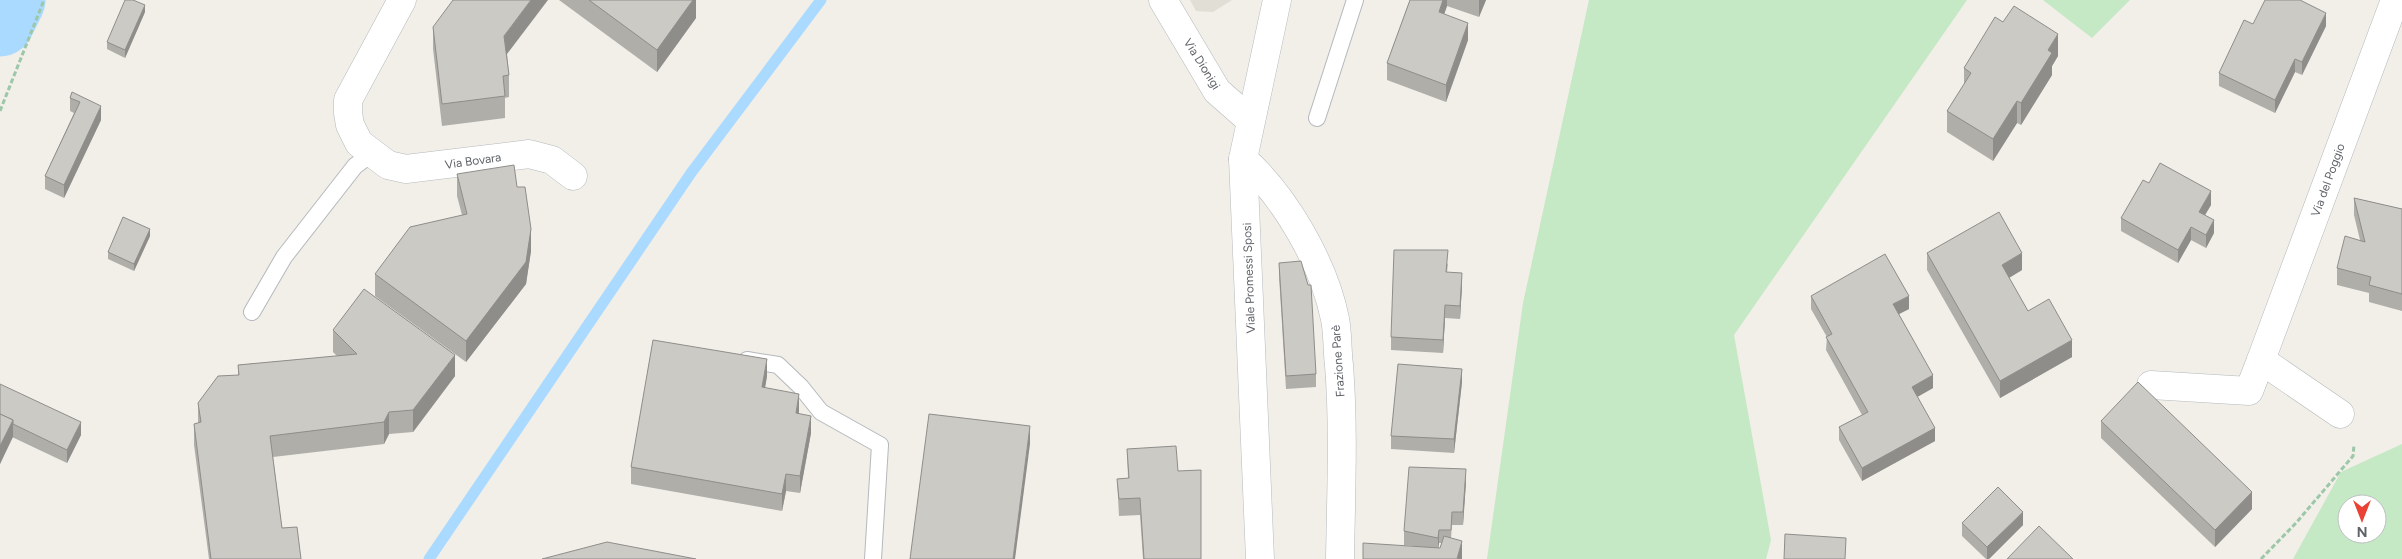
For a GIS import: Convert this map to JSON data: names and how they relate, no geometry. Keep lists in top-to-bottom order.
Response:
{
  "streets": {
    "street": [
      "Via Dionigi",
      "Via Bovara",
      "Via del Poggio",
      "Viale Promessi Sposi",
      "Frazione Parè"
    ]
  },
  "crossings": [
    ["Via Dionigi", "Viale Promessi Sposi"],
    ["Viale Promessi Sposi", "Frazione Parè"]
  ],
  "north": "bottom"
}
